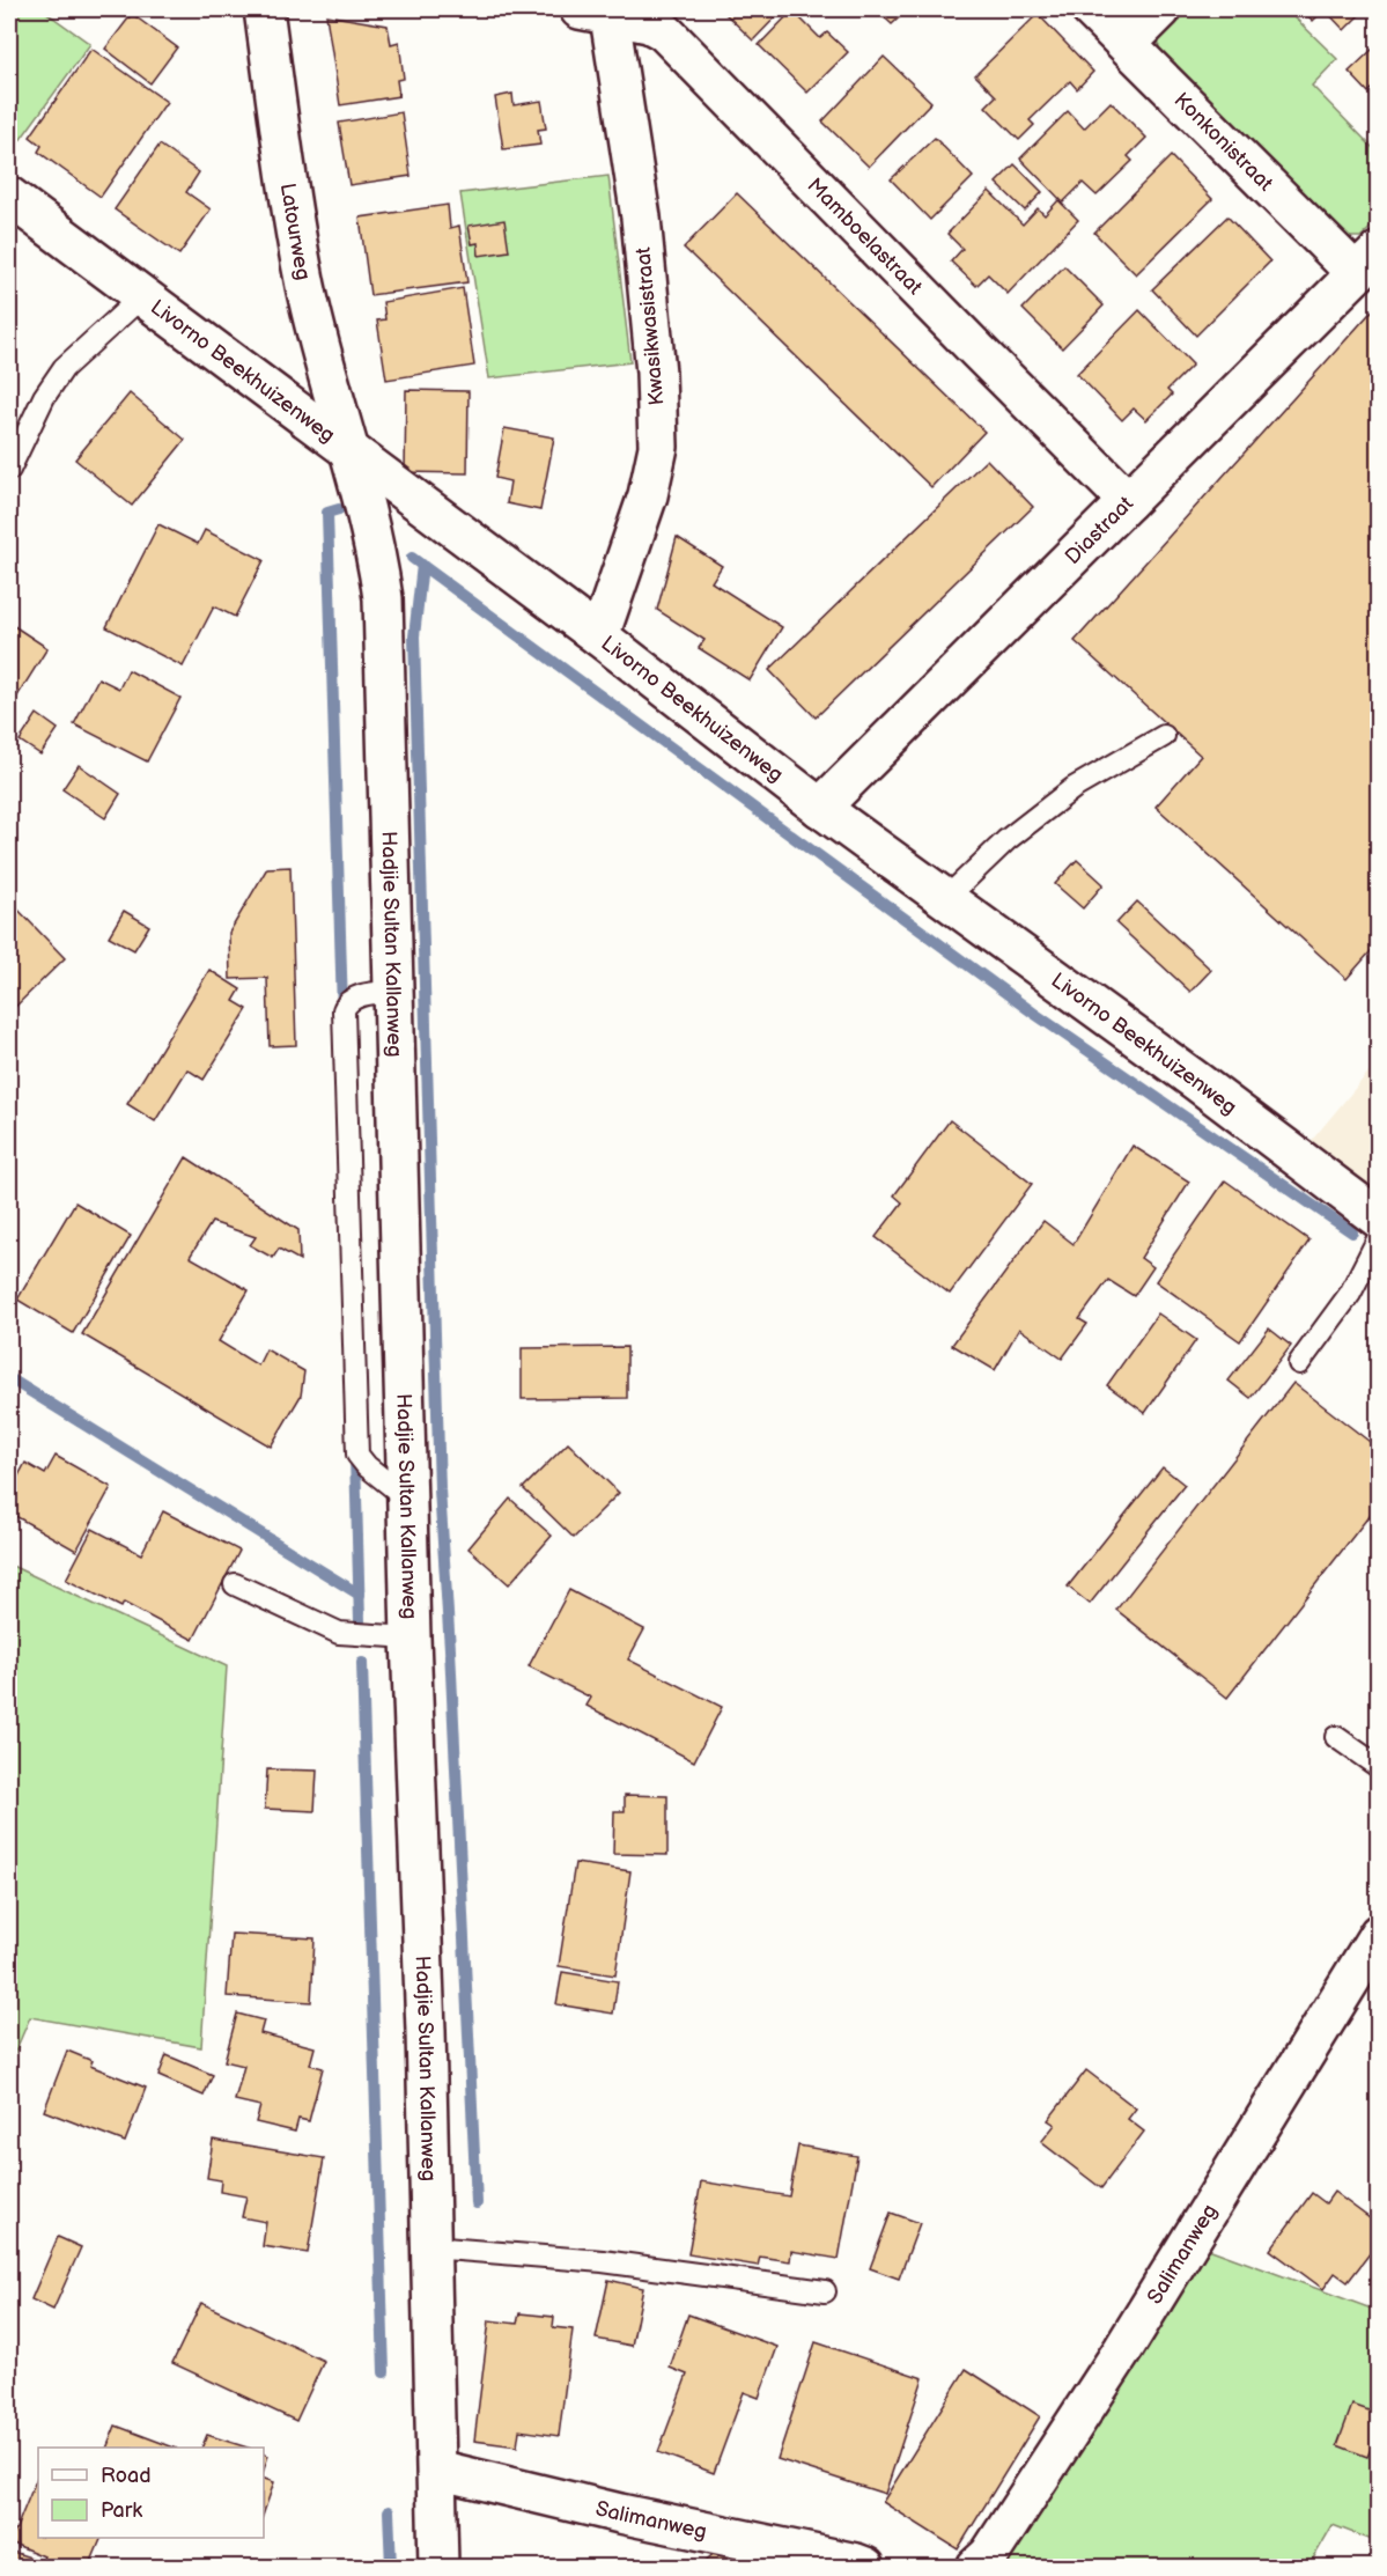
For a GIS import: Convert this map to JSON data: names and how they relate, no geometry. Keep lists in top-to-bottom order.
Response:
{
  "streets": {
    "street": [
      "Konkonistraat",
      "Latourweg",
      "Mamboelastraat",
      "Kwasikwasistraat",
      "Livorno Beekhuizenweg",
      "Diastraat",
      "Hadjie Sultan Kallanweg",
      "Salimanweg"
    ]
  },
  "crossings": [
    ["Konkonistraat", "Diastraat"],
    ["Latourweg", "Livorno Beekhuizenweg"],
    ["Latourweg", "Hadjie Sultan Kallanweg"],
    ["Mamboelastraat", "Kwasikwasistraat"],
    ["Mamboelastraat", "Diastraat"],
    ["Kwasikwasistraat", "Livorno Beekhuizenweg"],
    ["Livorno Beekhuizenweg", "Diastraat"],
    ["Livorno Beekhuizenweg", "Hadjie Sultan Kallanweg"],
    ["Hadjie Sultan Kallanweg", "Salimanweg"]
  ],
  "legend": ["Road", "Park"]
}
